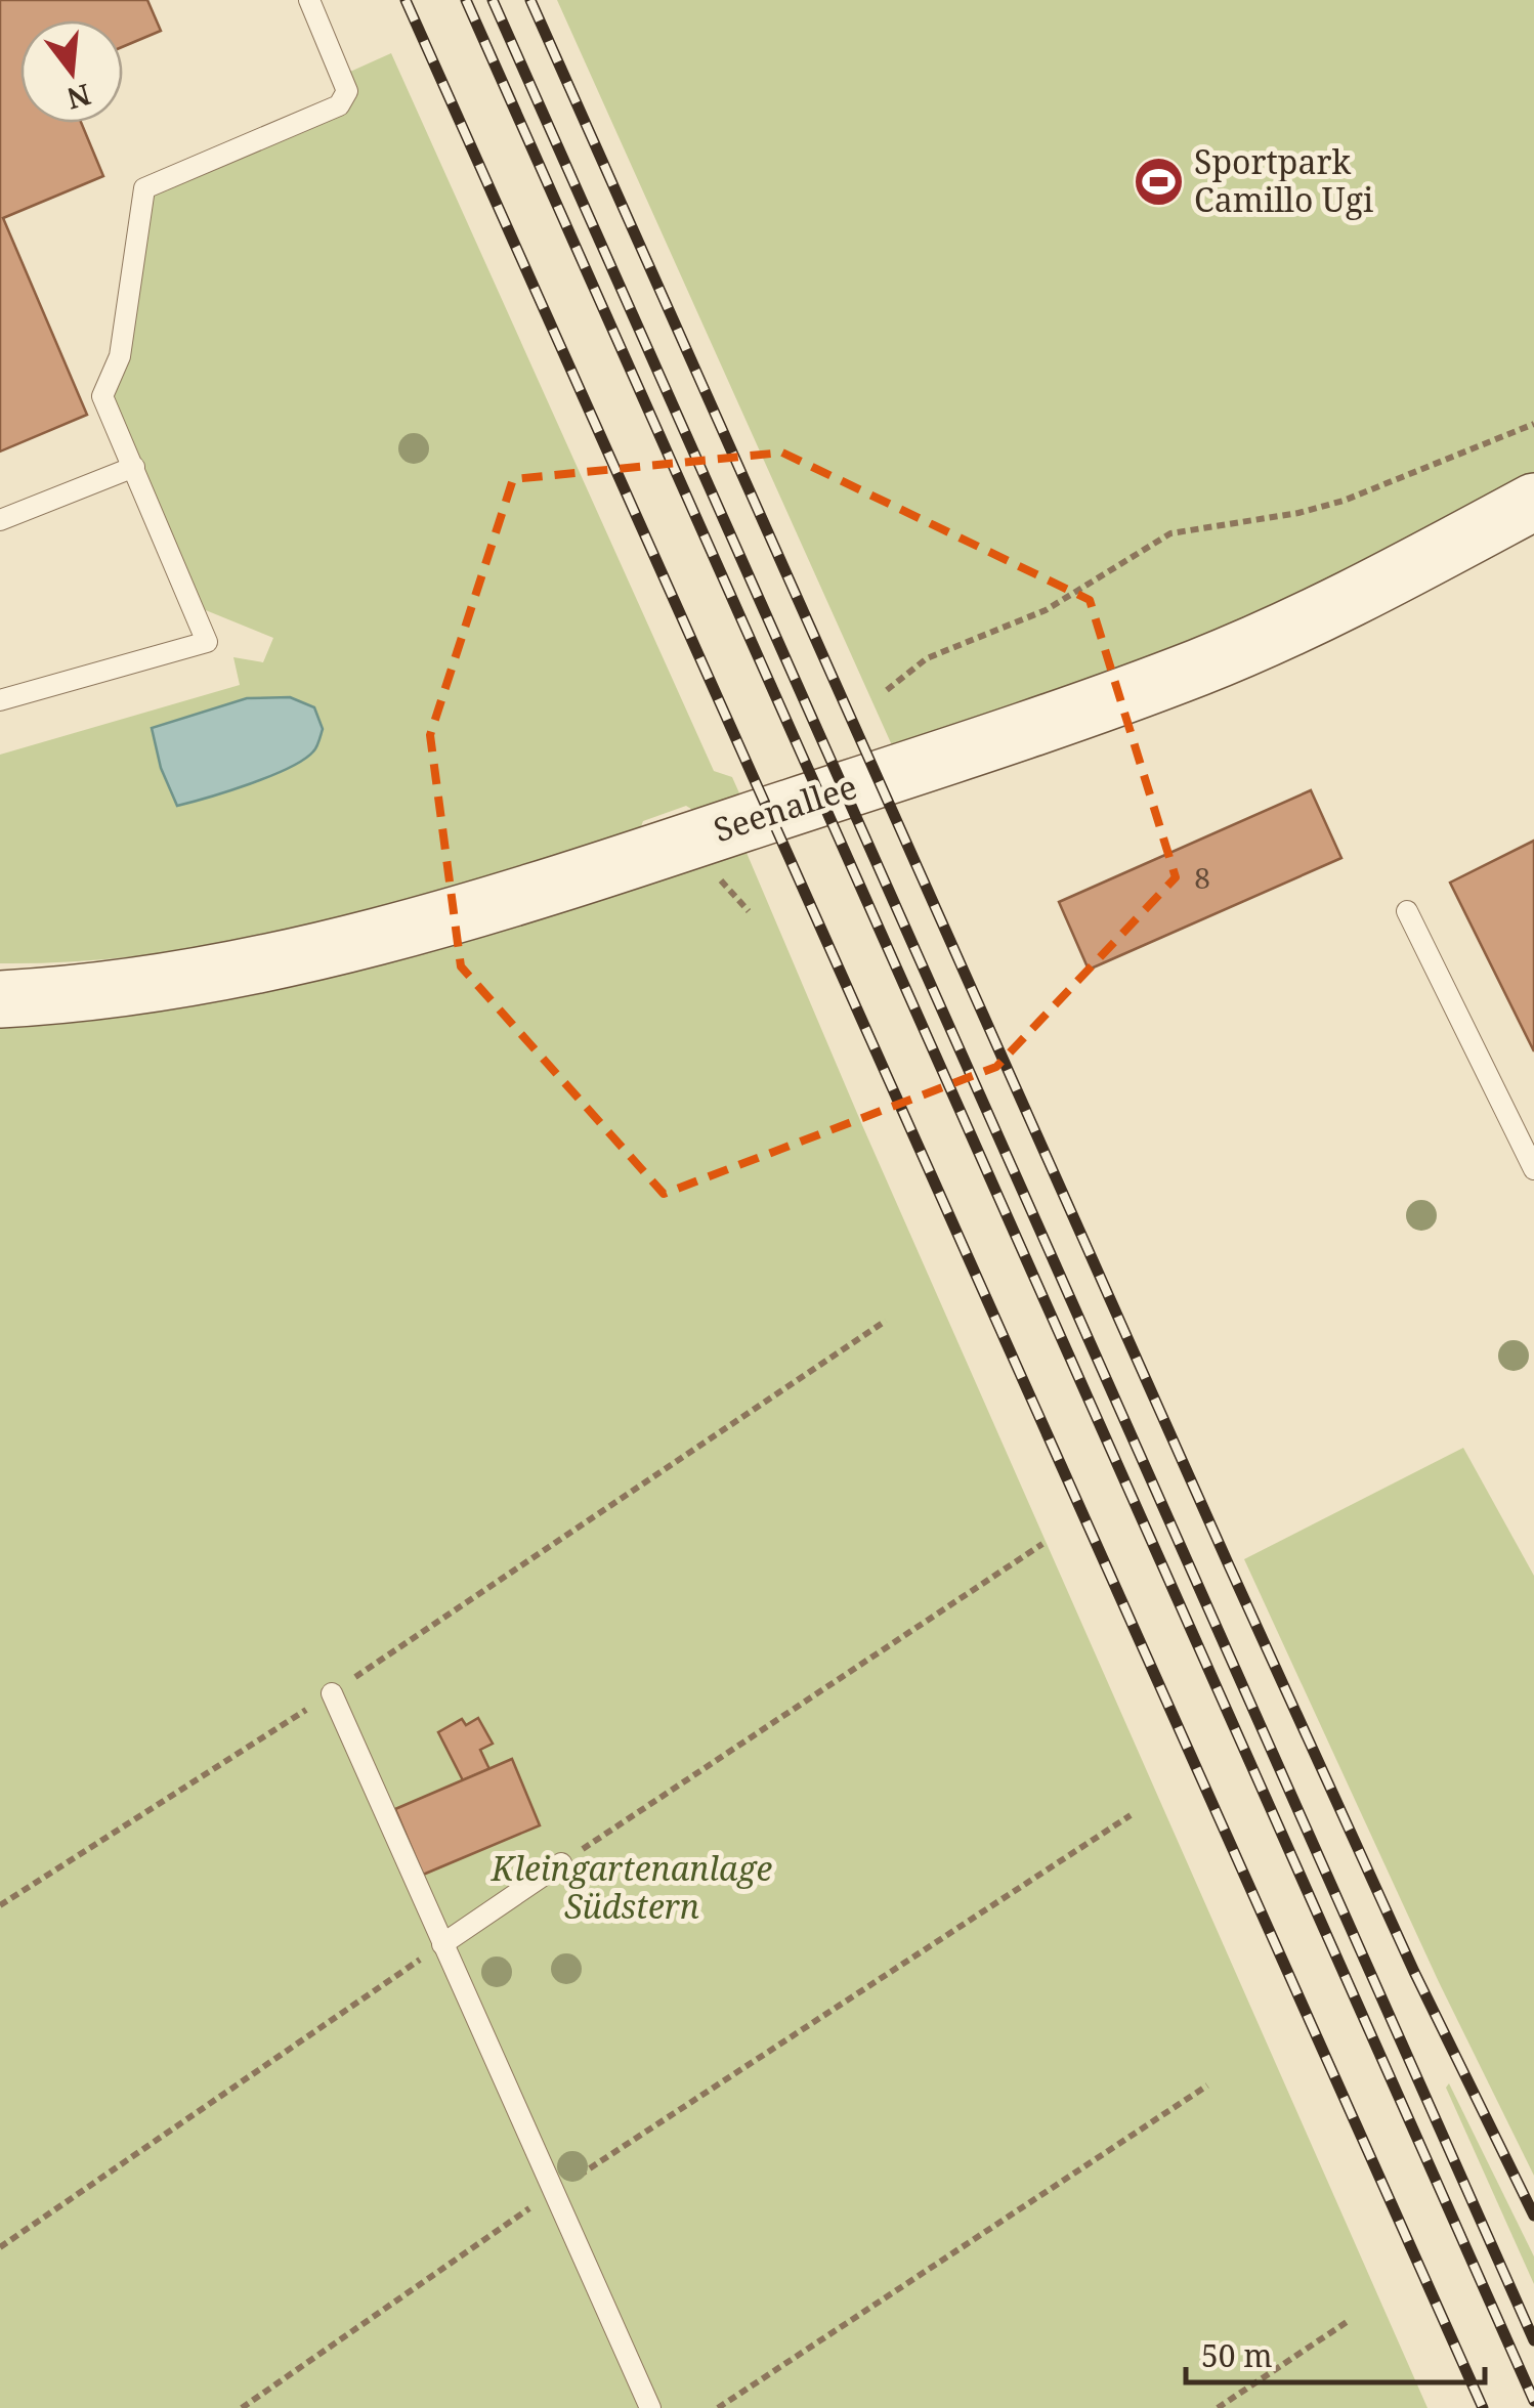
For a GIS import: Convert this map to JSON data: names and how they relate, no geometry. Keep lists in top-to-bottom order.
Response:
{
  "streets": {
    "main road": ["Seenallee"]
  },
  "parks": ["Kleingartenanlage Südstern"],
  "places": {
    "sports": ["Sportpark Camillo Ugi"]
  },
  "house_numbers": ["8"],
  "scale_bar": "50 m",
  "north": "bottom"
}
